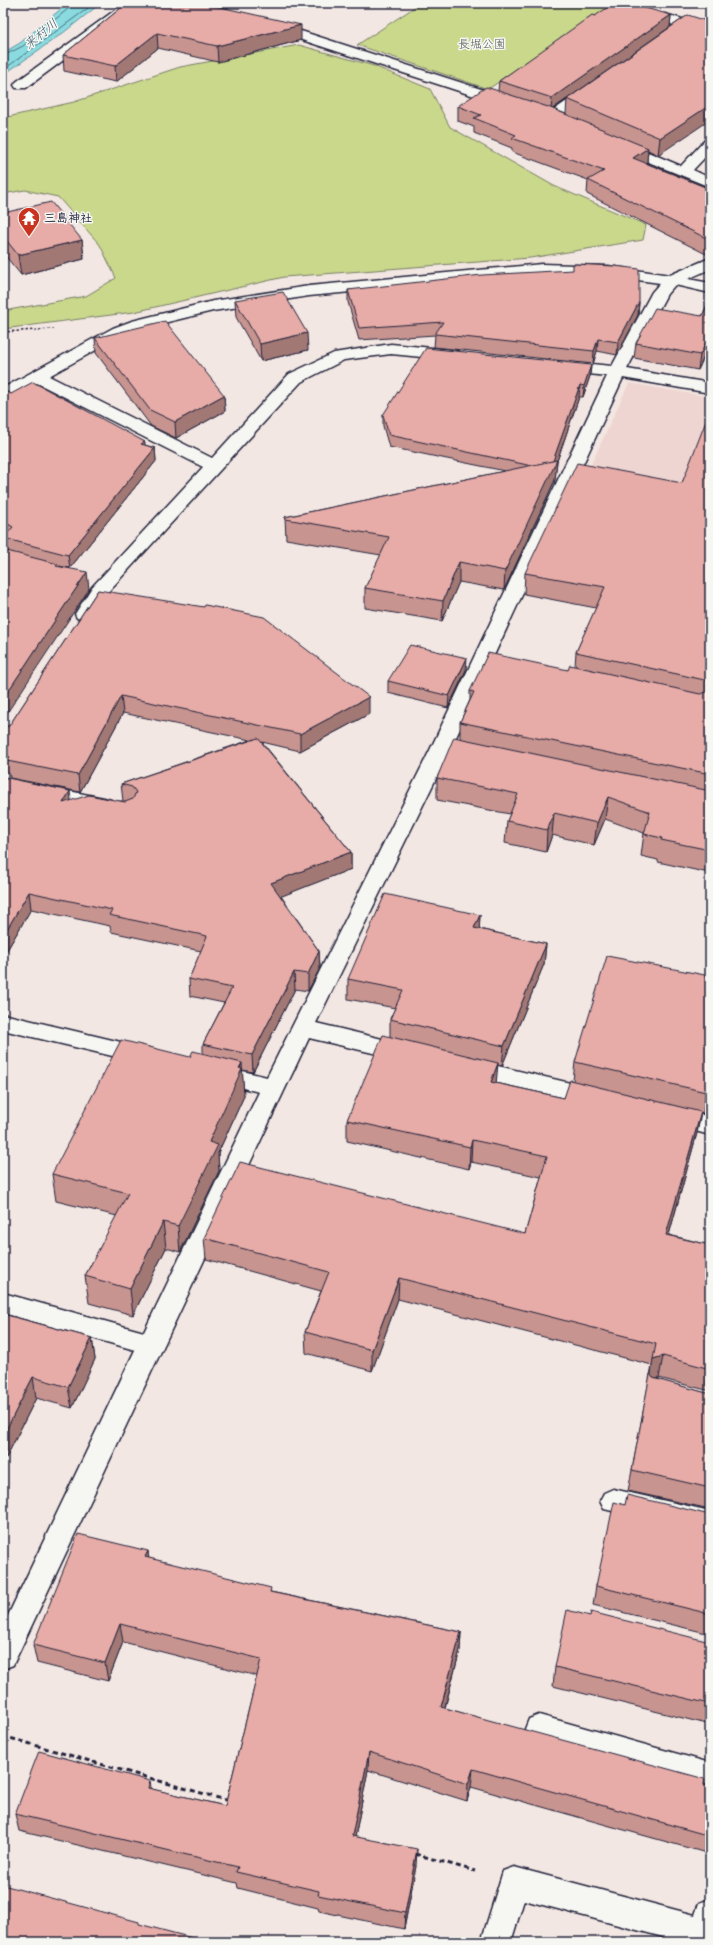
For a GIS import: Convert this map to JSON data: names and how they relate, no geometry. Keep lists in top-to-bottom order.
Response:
{
  "water": ["来村川"],
  "parks": ["長堀公園"],
  "places": {
    "temple": ["三島神社"]
  }
}
